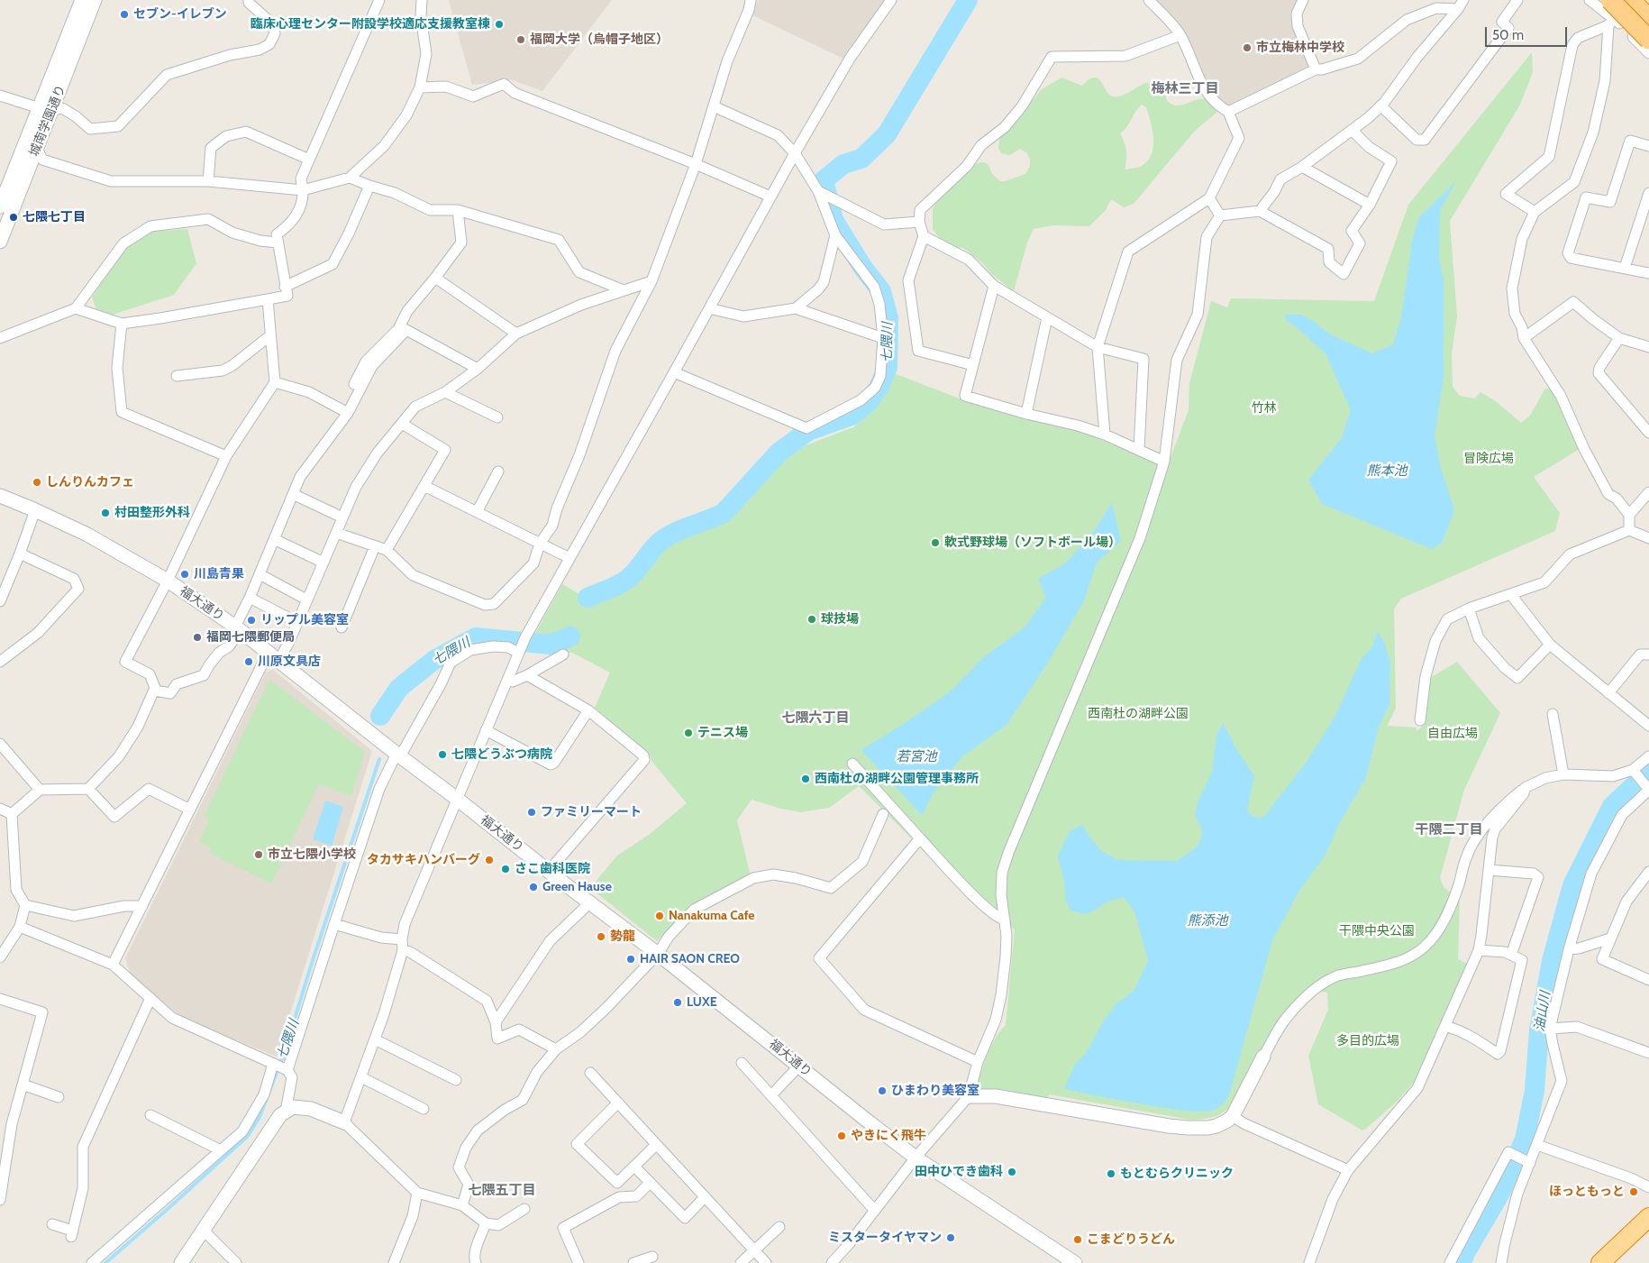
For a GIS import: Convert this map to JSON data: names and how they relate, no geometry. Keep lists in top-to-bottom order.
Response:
{
  "streets": {
    "street": ["城南学園通り", "福大通り"]
  },
  "districts": [
    "梅林三丁目",
    "七隈六丁目",
    "干隈二丁目",
    "七隈五丁目"
  ],
  "water": [
    "七隈川",
    "熊本池",
    "若宮池",
    "熊添池",
    "油山川"
  ],
  "parks": [
    "竹林",
    "冒険広場",
    "西南杜の湖畔公園",
    "自由広場",
    "干隈中央公園",
    "多目的広場"
  ],
  "places": [
    "セブン-イレブン",
    "臨床心理センター附設学校適応支援教室棟",
    "福岡大学（烏帽子地区）",
    "市立梅林中学校",
    "七隈七丁目",
    "しんりんカフェ",
    "村田整形外科",
    "軟式野球場（ソフトボール場）",
    "川島青果",
    "球技場",
    "リップル美容室",
    "福岡七隈郵便局",
    "川原文具店",
    "テニス場",
    "七隈どうぶつ病院",
    "西南杜の湖畔公園管理事務所",
    "ファミリーマート",
    "市立七隈小学校",
    "タカサキハンバーグ",
    "さこ歯科医院",
    "Green Hause",
    "Nanakuma Cafe",
    "勢龍",
    "HAIR SAON CREO",
    "LUXE",
    "ひまわり美容室",
    "やきにく飛牛",
    "田中ひでき歯科",
    "もとむらクリニック",
    "ほっともっと",
    "ミスタータイヤマン",
    "こまどりうどん"
  ],
  "scale_bar": "50 m"
}
